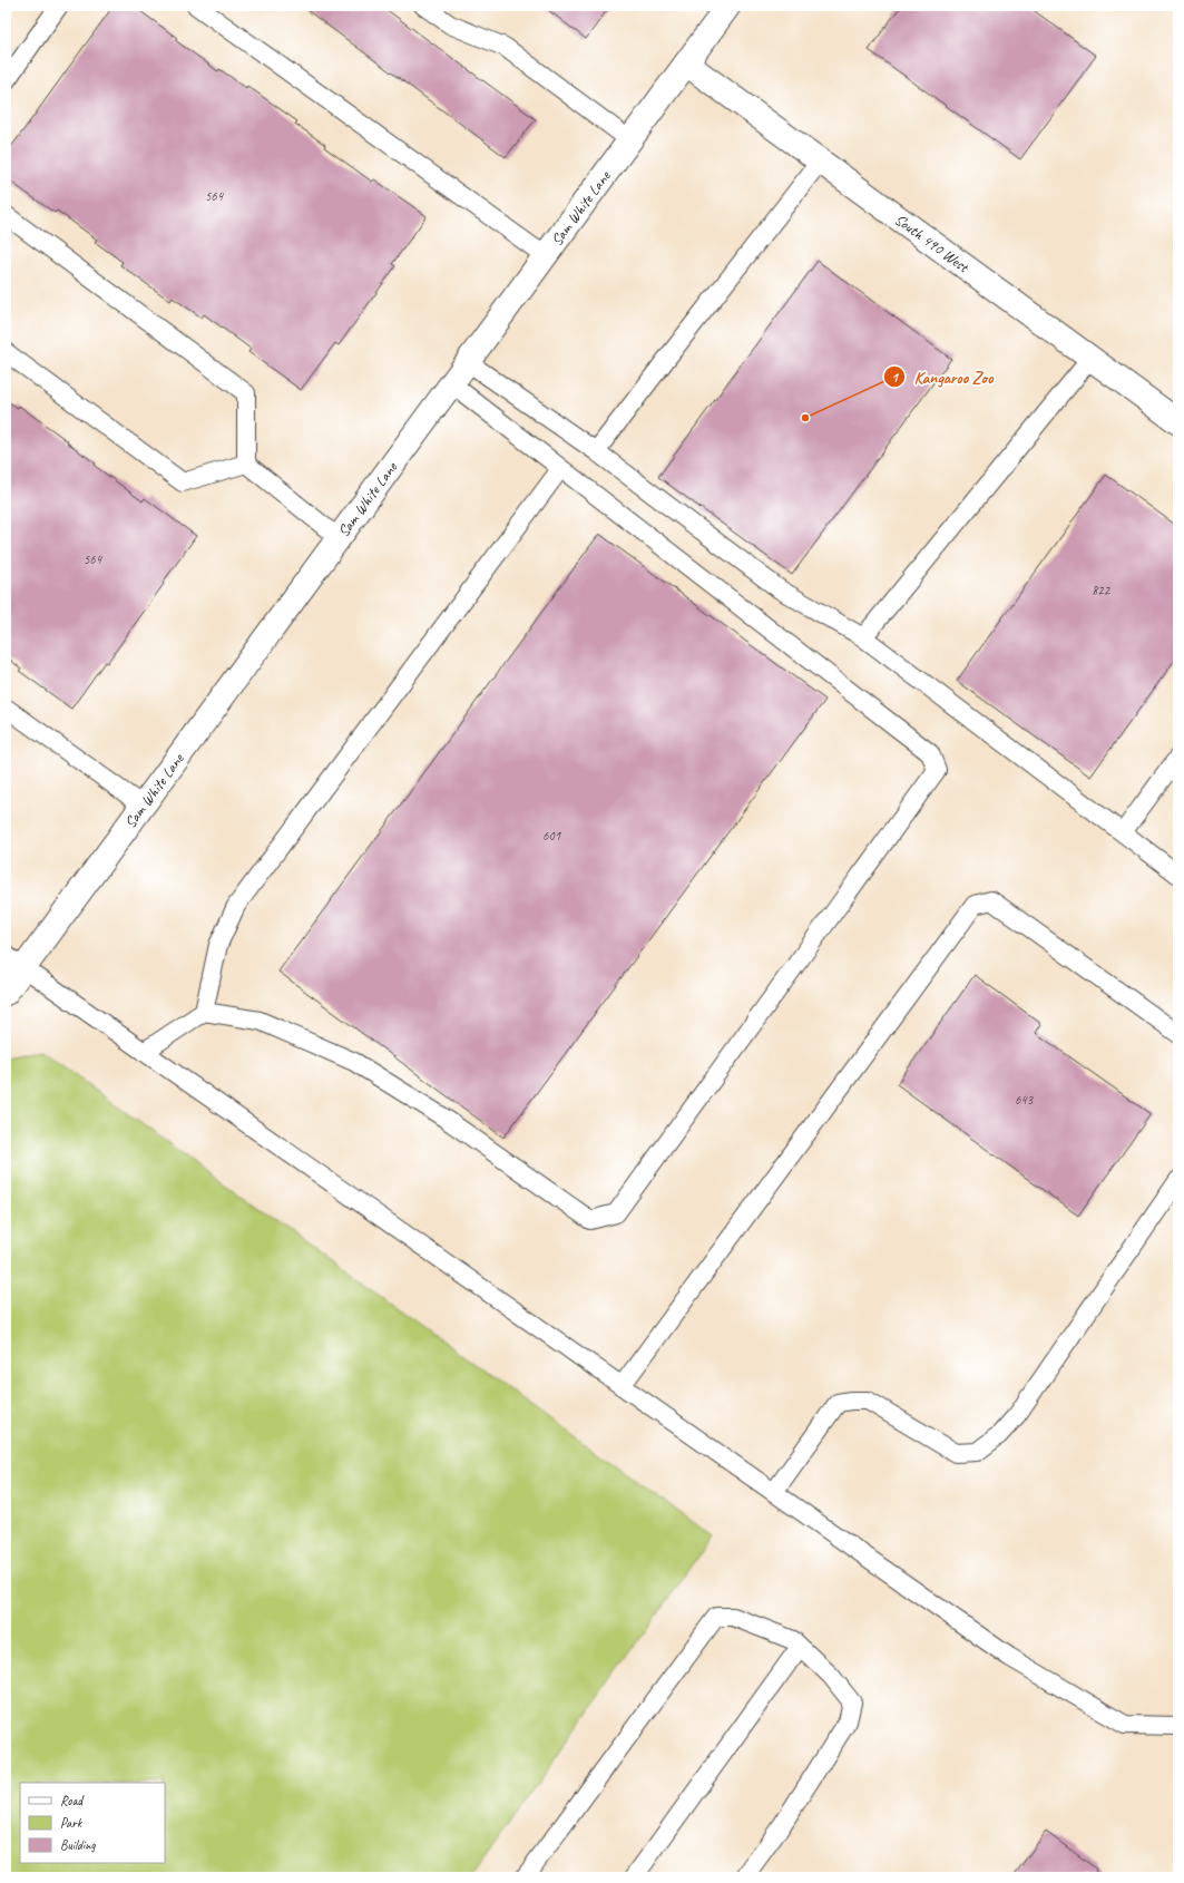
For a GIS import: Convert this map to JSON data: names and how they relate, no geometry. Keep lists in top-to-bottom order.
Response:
{
  "streets": {
    "street": ["Sam White Lane", "South 490 West"]
  },
  "crossings": [
    ["Sam White Lane", "South 490 West"]
  ],
  "places": ["Kangaroo Zoo"],
  "house_numbers": [
    "564",
    "564",
    "822",
    "601",
    "643"
  ],
  "legend": ["Road", "Park", "Building"]
}
